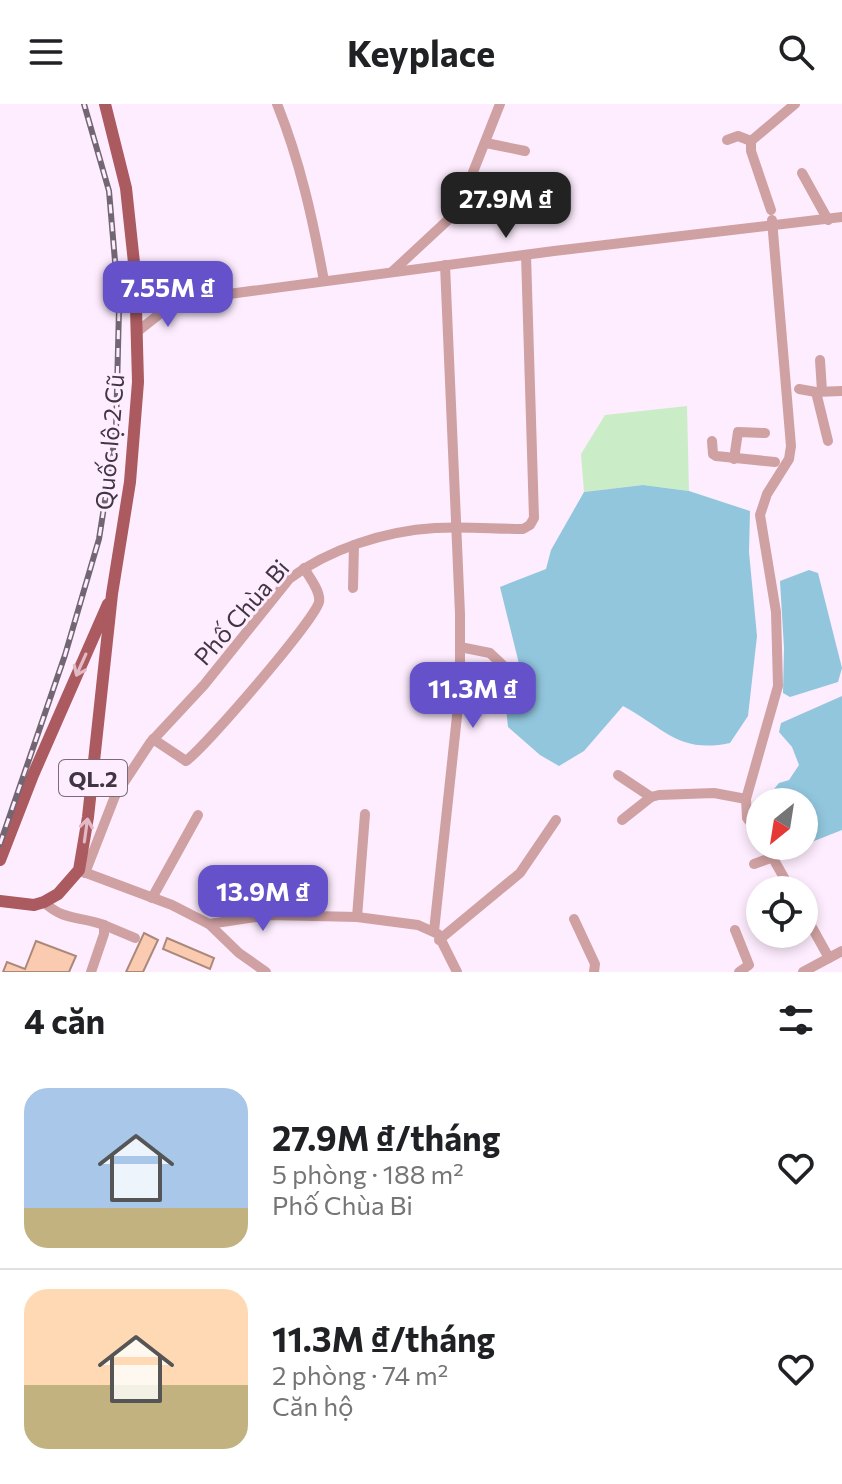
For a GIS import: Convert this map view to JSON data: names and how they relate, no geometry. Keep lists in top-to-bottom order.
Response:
{
  "streets": {
    "main road": ["Quốc lộ 2 Cũ", "QL.2"],
    "street": ["Phố Chùa Bi"]
  },
  "crossings": [
    ["Quốc lộ 2 Cũ", "Phố Chùa Bi"]
  ],
  "north": "bottom left",
  "page": {
    "header": "Keyplace",
    "price": [
      "27.9M ₫",
      "7.55M ₫",
      "11.3M ₫",
      "13.9M ₫"
    ],
    "heading": "4 căn",
    "list": [
      {
        "name": "27.9M ₫/tháng",
        "note": "5 phòng · 188 m² · Phố Chùa Bi"
      },
      {
        "name": "11.3M ₫/tháng",
        "note": "2 phòng · 74 m² · Căn hộ"
      }
    ]
  }
}
